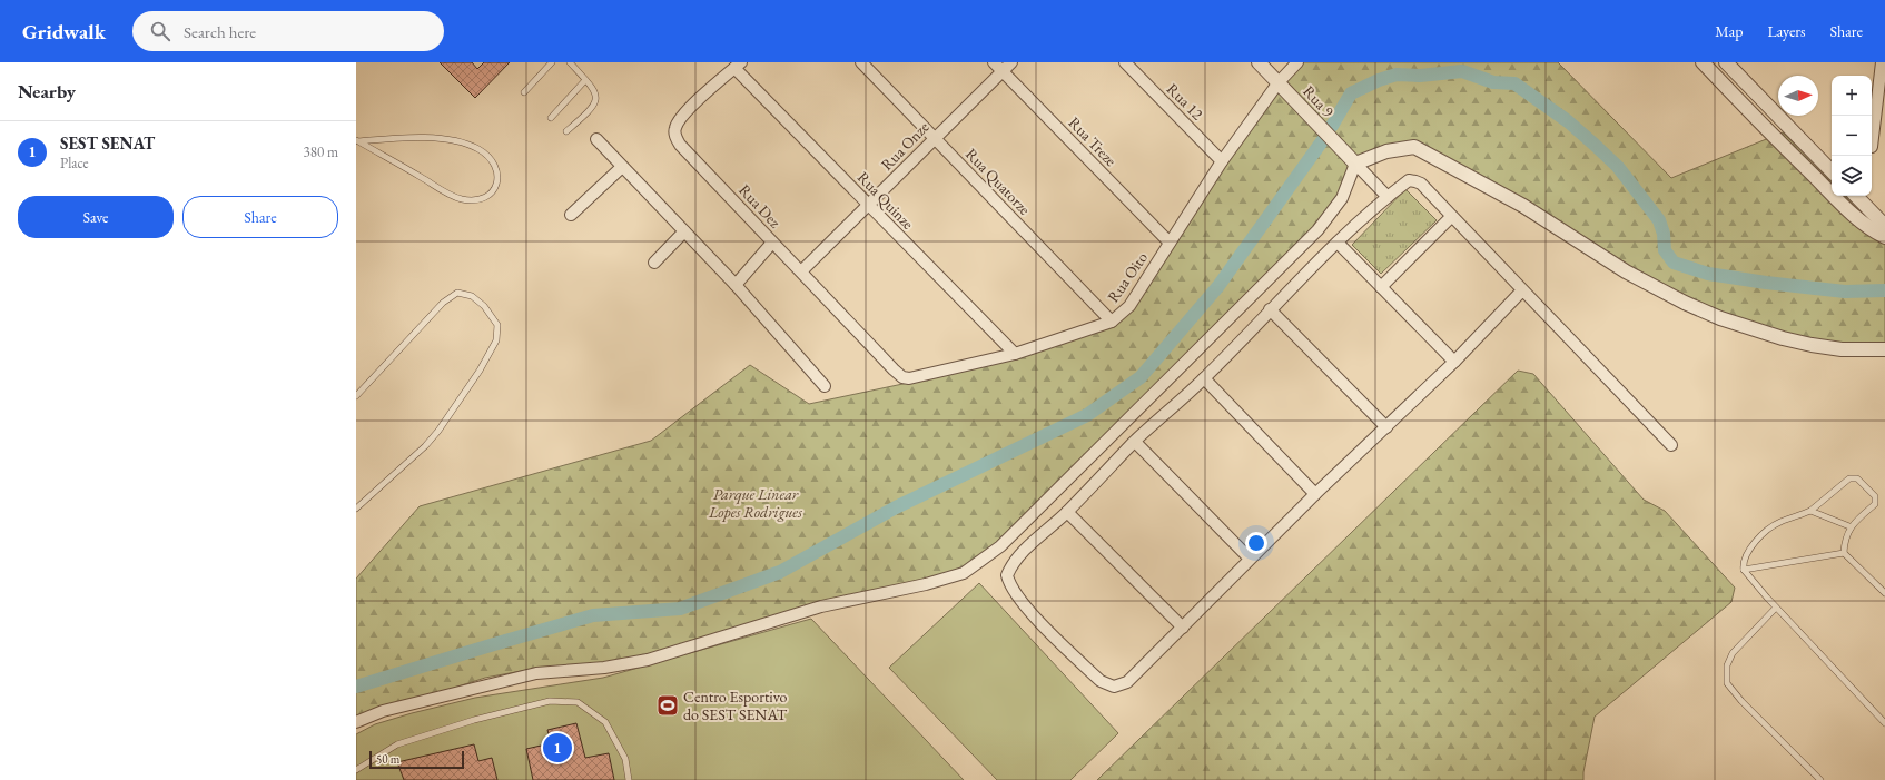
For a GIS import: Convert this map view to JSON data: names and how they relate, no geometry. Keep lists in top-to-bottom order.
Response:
{
  "streets": {
    "street": [
      "Rua 12",
      "Rua 9",
      "Rua Treze",
      "Rua Onze",
      "Rua Quatorze",
      "Rua Quinze",
      "Rua Dez",
      "Rua Oito"
    ]
  },
  "crossings": [
    ["Rua 12", "Rua Oito"],
    ["Rua 9", "Rua Oito"],
    ["Rua Treze", "Rua Onze"],
    ["Rua Treze", "Rua Oito"],
    ["Rua Onze", "Rua Quatorze"],
    ["Rua Onze", "Rua Quinze"],
    ["Rua Onze", "Rua Dez"],
    ["Rua Quatorze", "Rua Oito"],
    ["Rua Quinze", "Rua Dez"],
    ["Rua Quinze", "Rua Oito"],
    ["Rua Dez", "Rua Oito"]
  ],
  "parks": ["Parque Linear Lopes Rodrigues"],
  "places": {
    "sports": ["Centro Esportivo do SEST SENAT"]
  },
  "scale_bar": "50 m",
  "north": "right",
  "page": {
    "header": "Gridwalk",
    "search": "Search here",
    "nav": ["Map", "Layers", "Share"],
    "heading": "Nearby",
    "map_buttons": ["+", "−"],
    "list": [
      {
        "mark": "1",
        "name": "SEST SENAT",
        "note": "Place",
        "value": "380 m"
      }
    ],
    "buttons": ["Save", "Share"],
    "pins": "1",
    "scale": "50 m"
  }
}
